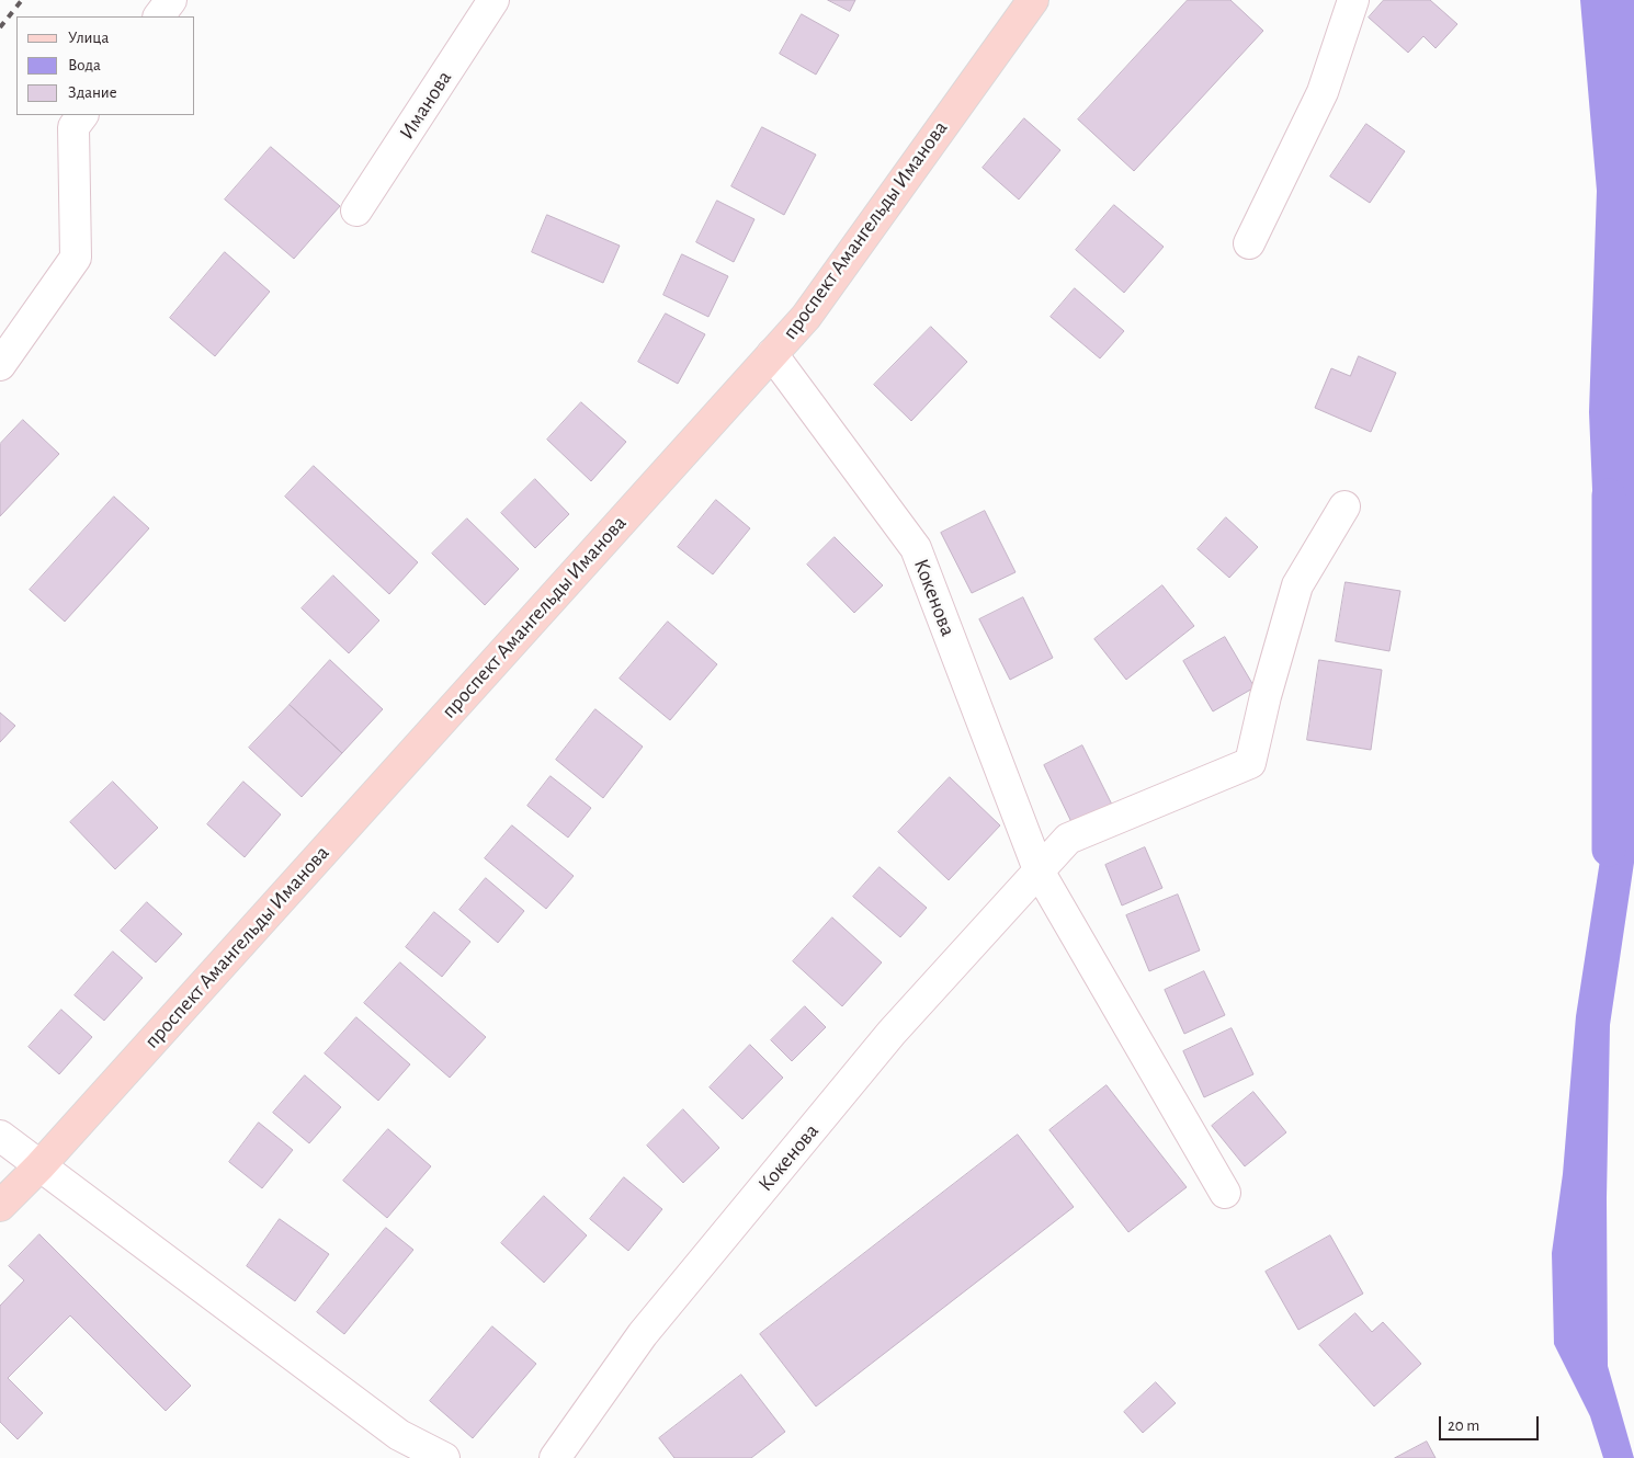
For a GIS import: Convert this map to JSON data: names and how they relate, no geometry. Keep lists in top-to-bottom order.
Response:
{
  "streets": {
    "main road": ["проспект Амангельды Иманова"],
    "street": ["Иманова", "Кокенова"]
  },
  "crossings": [
    ["проспект Амангельды Иманова", "Кокенова"]
  ],
  "legend": ["Улица", "Вода", "Здание"],
  "scale_bar": "20 m"
}
